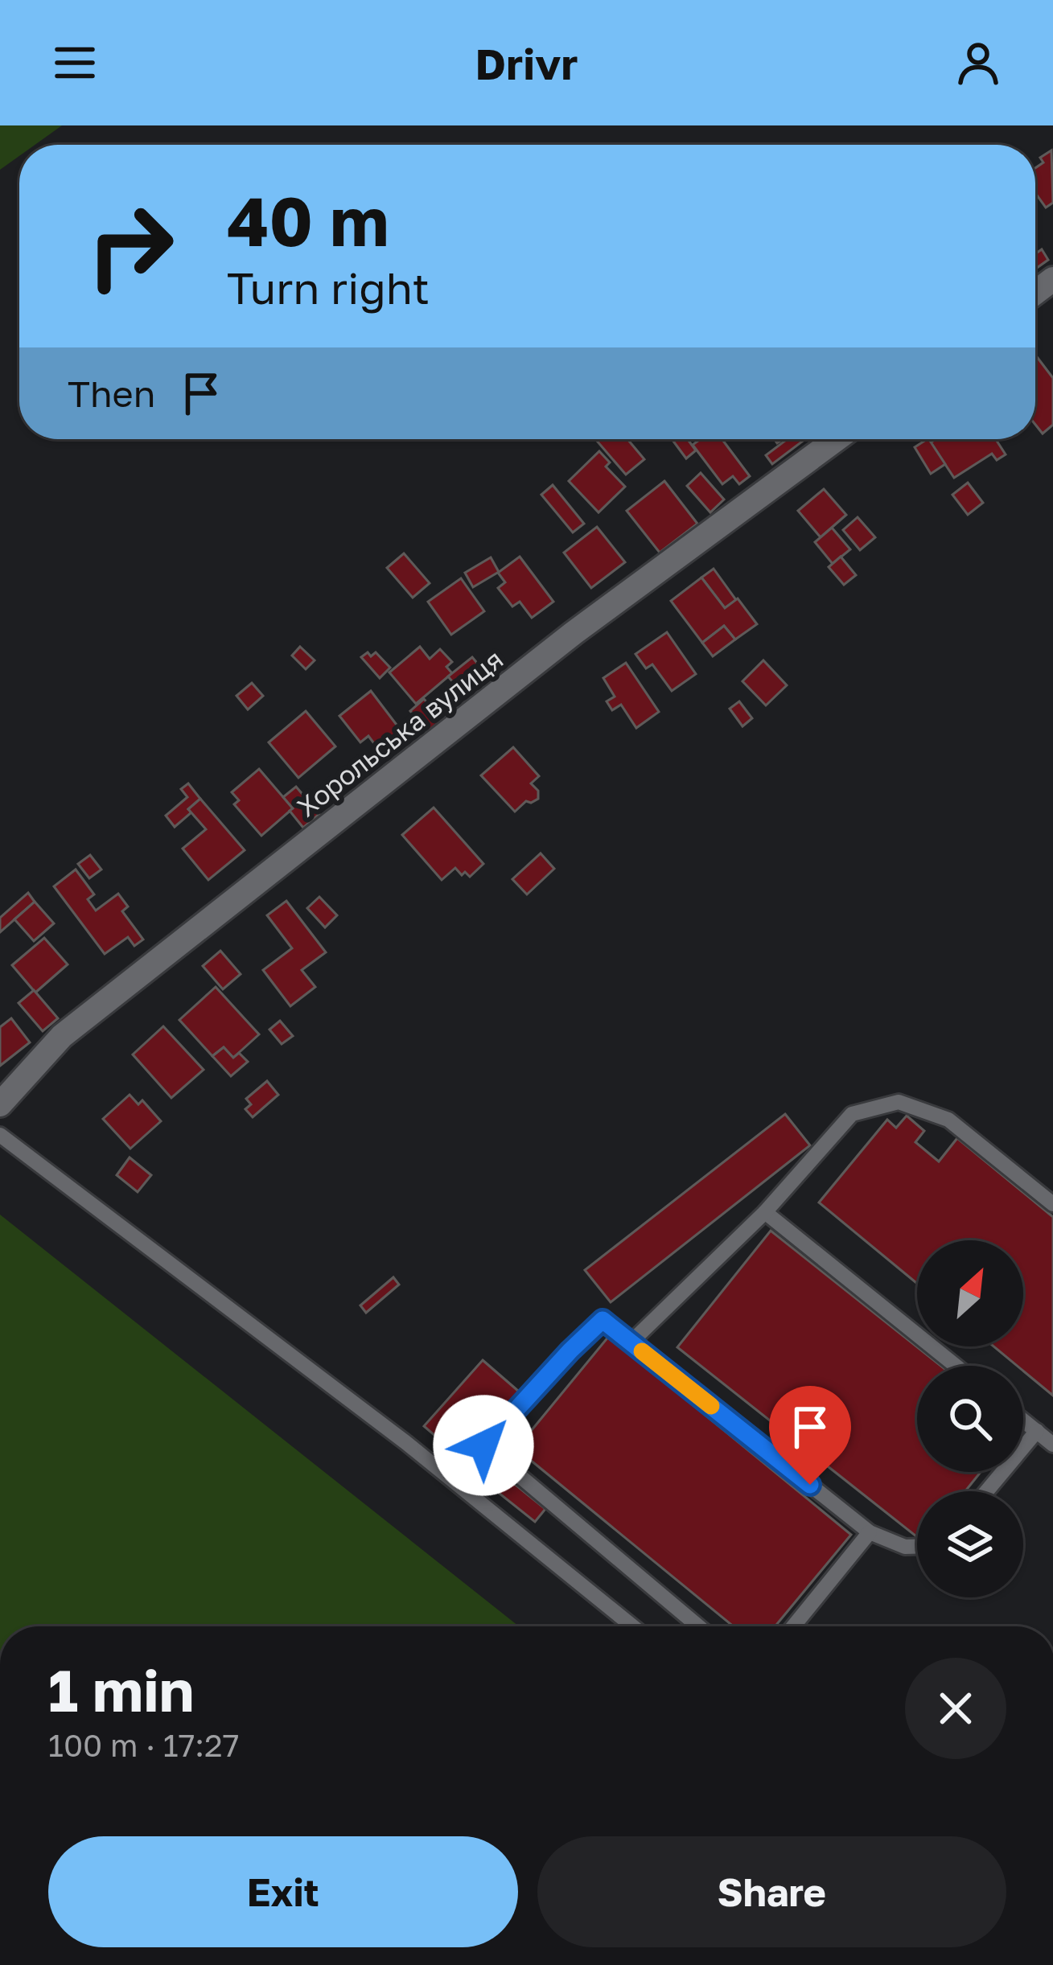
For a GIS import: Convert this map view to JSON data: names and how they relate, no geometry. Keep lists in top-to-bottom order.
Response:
{
  "streets": {
    "street": ["Хорольська вулиця"]
  },
  "north": "top right",
  "page": {
    "header": "Drivr",
    "turn": ["40 m", "Turn right"],
    "then": "Then",
    "heading": ["1 min", "100 m · 17:27"],
    "buttons": ["Exit", "Share"]
  }
}
